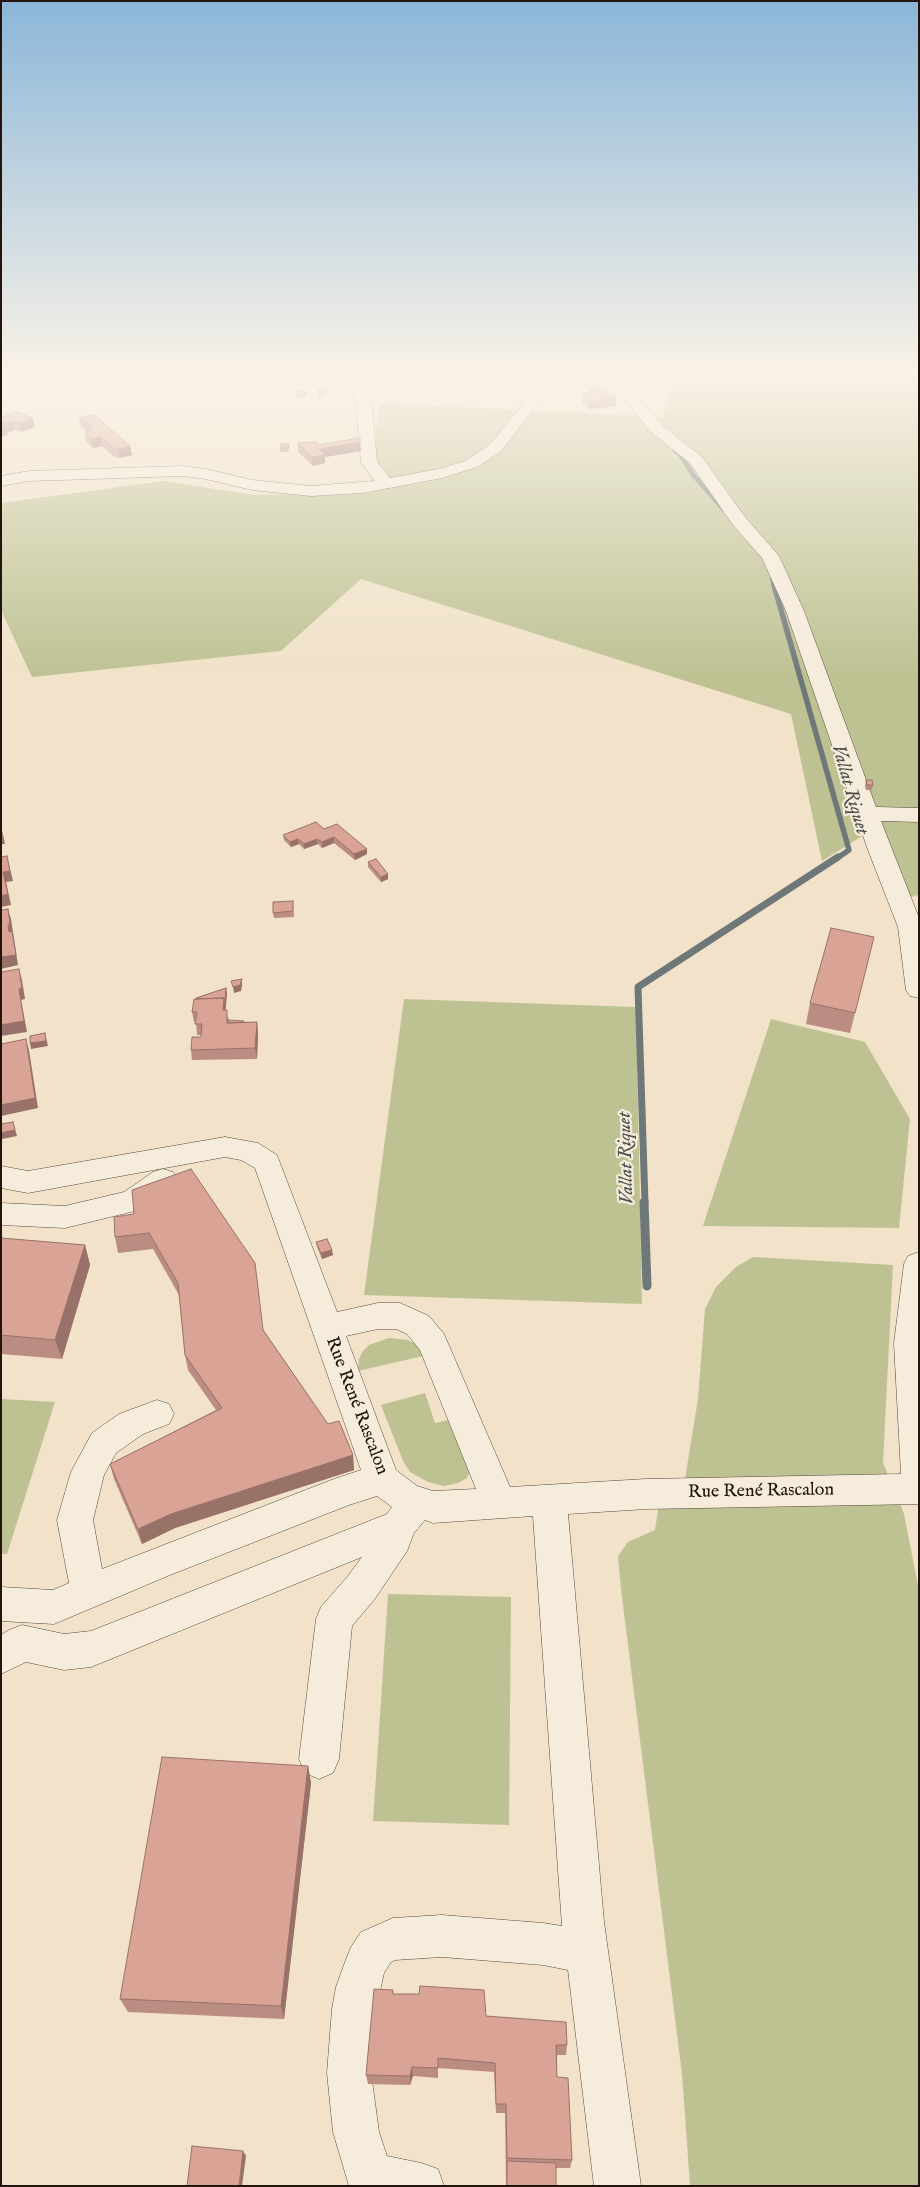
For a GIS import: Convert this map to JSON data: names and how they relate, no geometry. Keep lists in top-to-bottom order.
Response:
{
  "streets": {
    "street": ["Rue René Rascalon"]
  },
  "water": ["Vallat Riquet"]
}
